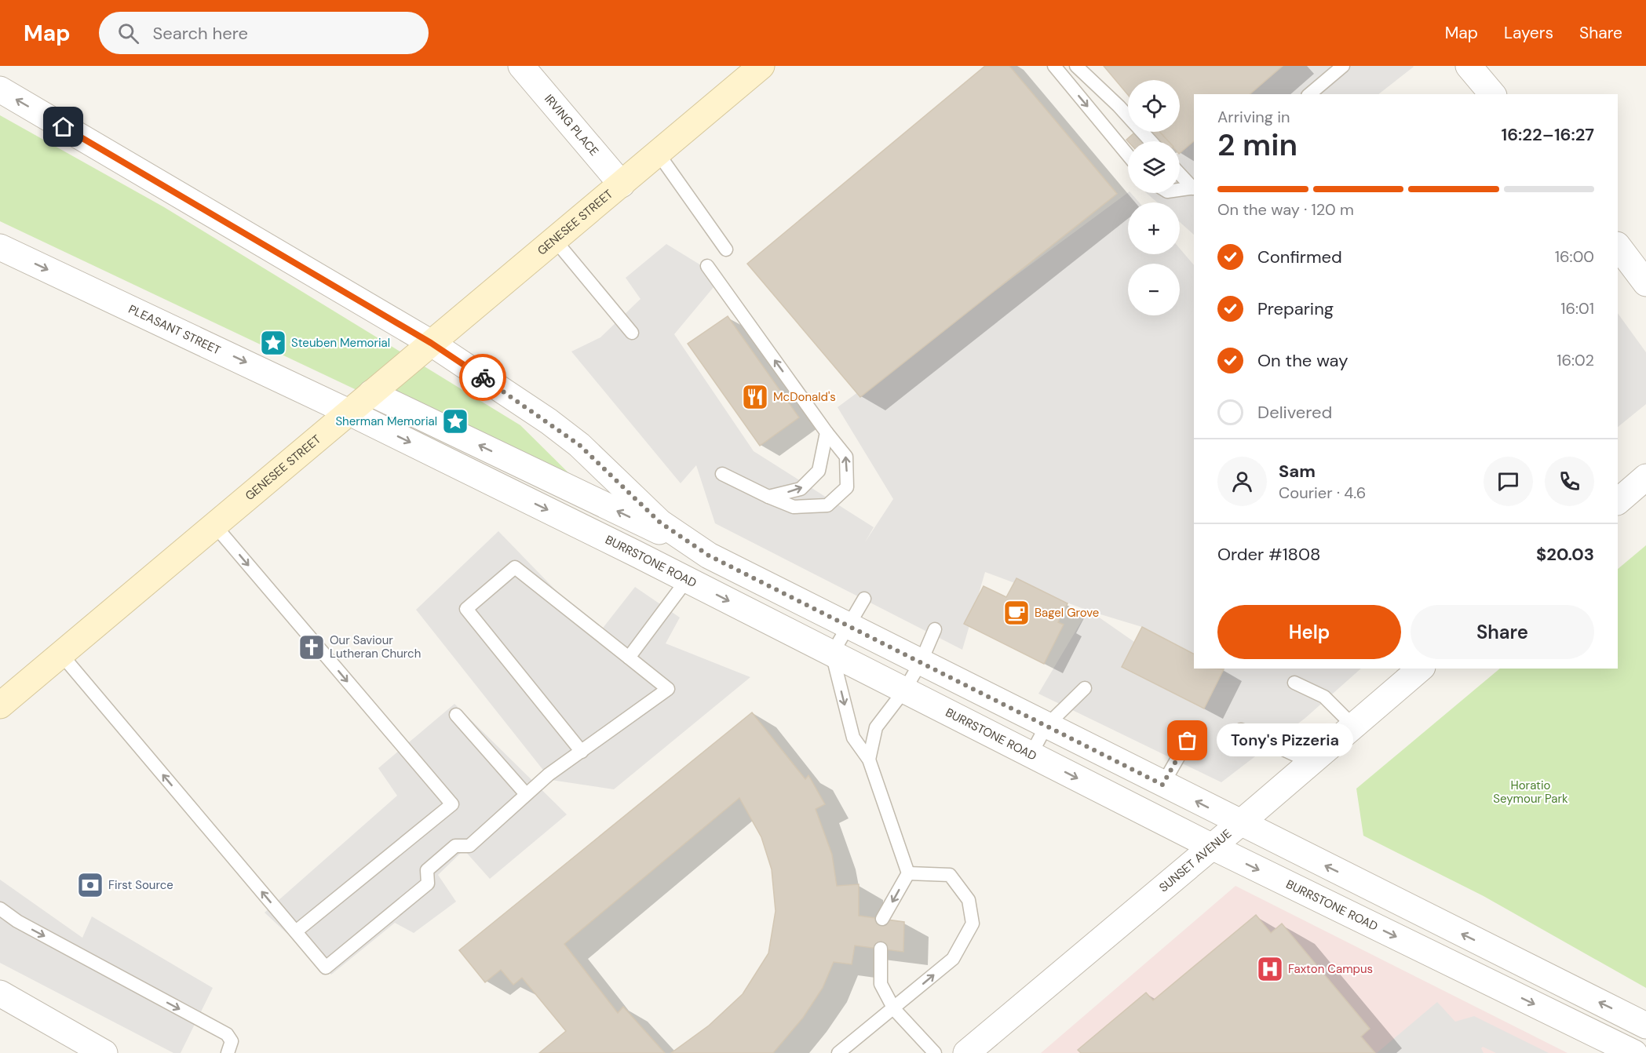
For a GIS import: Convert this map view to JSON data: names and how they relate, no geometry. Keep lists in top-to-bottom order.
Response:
{
  "streets": {
    "main road": ["GENESEE STREET"],
    "street": [
      "IRVING PLACE",
      "PLEASANT STREET",
      "BURRSTONE ROAD",
      "SUNSET AVENUE"
    ]
  },
  "crossings": [
    ["IRVING PLACE", "GENESEE STREET"],
    ["GENESEE STREET", "PLEASANT STREET"],
    ["GENESEE STREET", "BURRSTONE ROAD"],
    ["PLEASANT STREET", "BURRSTONE ROAD"],
    ["BURRSTONE ROAD", "SUNSET AVENUE"]
  ],
  "parks": ["Horatio Seymour Park"],
  "places": {
    "place": ["Steuben Memorial", "Sherman Memorial"],
    "restaurant": ["McDonald's"],
    "cafe": ["Bagel Grove"],
    "church": ["Our Saviour Lutheran Church"],
    "other": ["Tony's Pizzeria"],
    "bank": ["First Source"],
    "hospital": ["Faxton Campus"]
  },
  "page": {
    "header": "Map",
    "search": "Search here",
    "nav": ["Map", "Layers", "Share"],
    "map_buttons": ["+", "−"],
    "heading": ["2 min", "Arriving in", "16:22–16:27"],
    "panel": [
      "Sam",
      "Courier · 4.6",
      "Order #1808",
      "$20.03"
    ],
    "bar": "On the way · 120 m",
    "list": [
      ["Confirmed", "16:00"],
      ["Preparing", "16:01"],
      ["On the way", "16:02"],
      "Delivered"
    ],
    "buttons": ["Help", "Share"],
    "bubble": "Tony's Pizzeria"
  }
}
